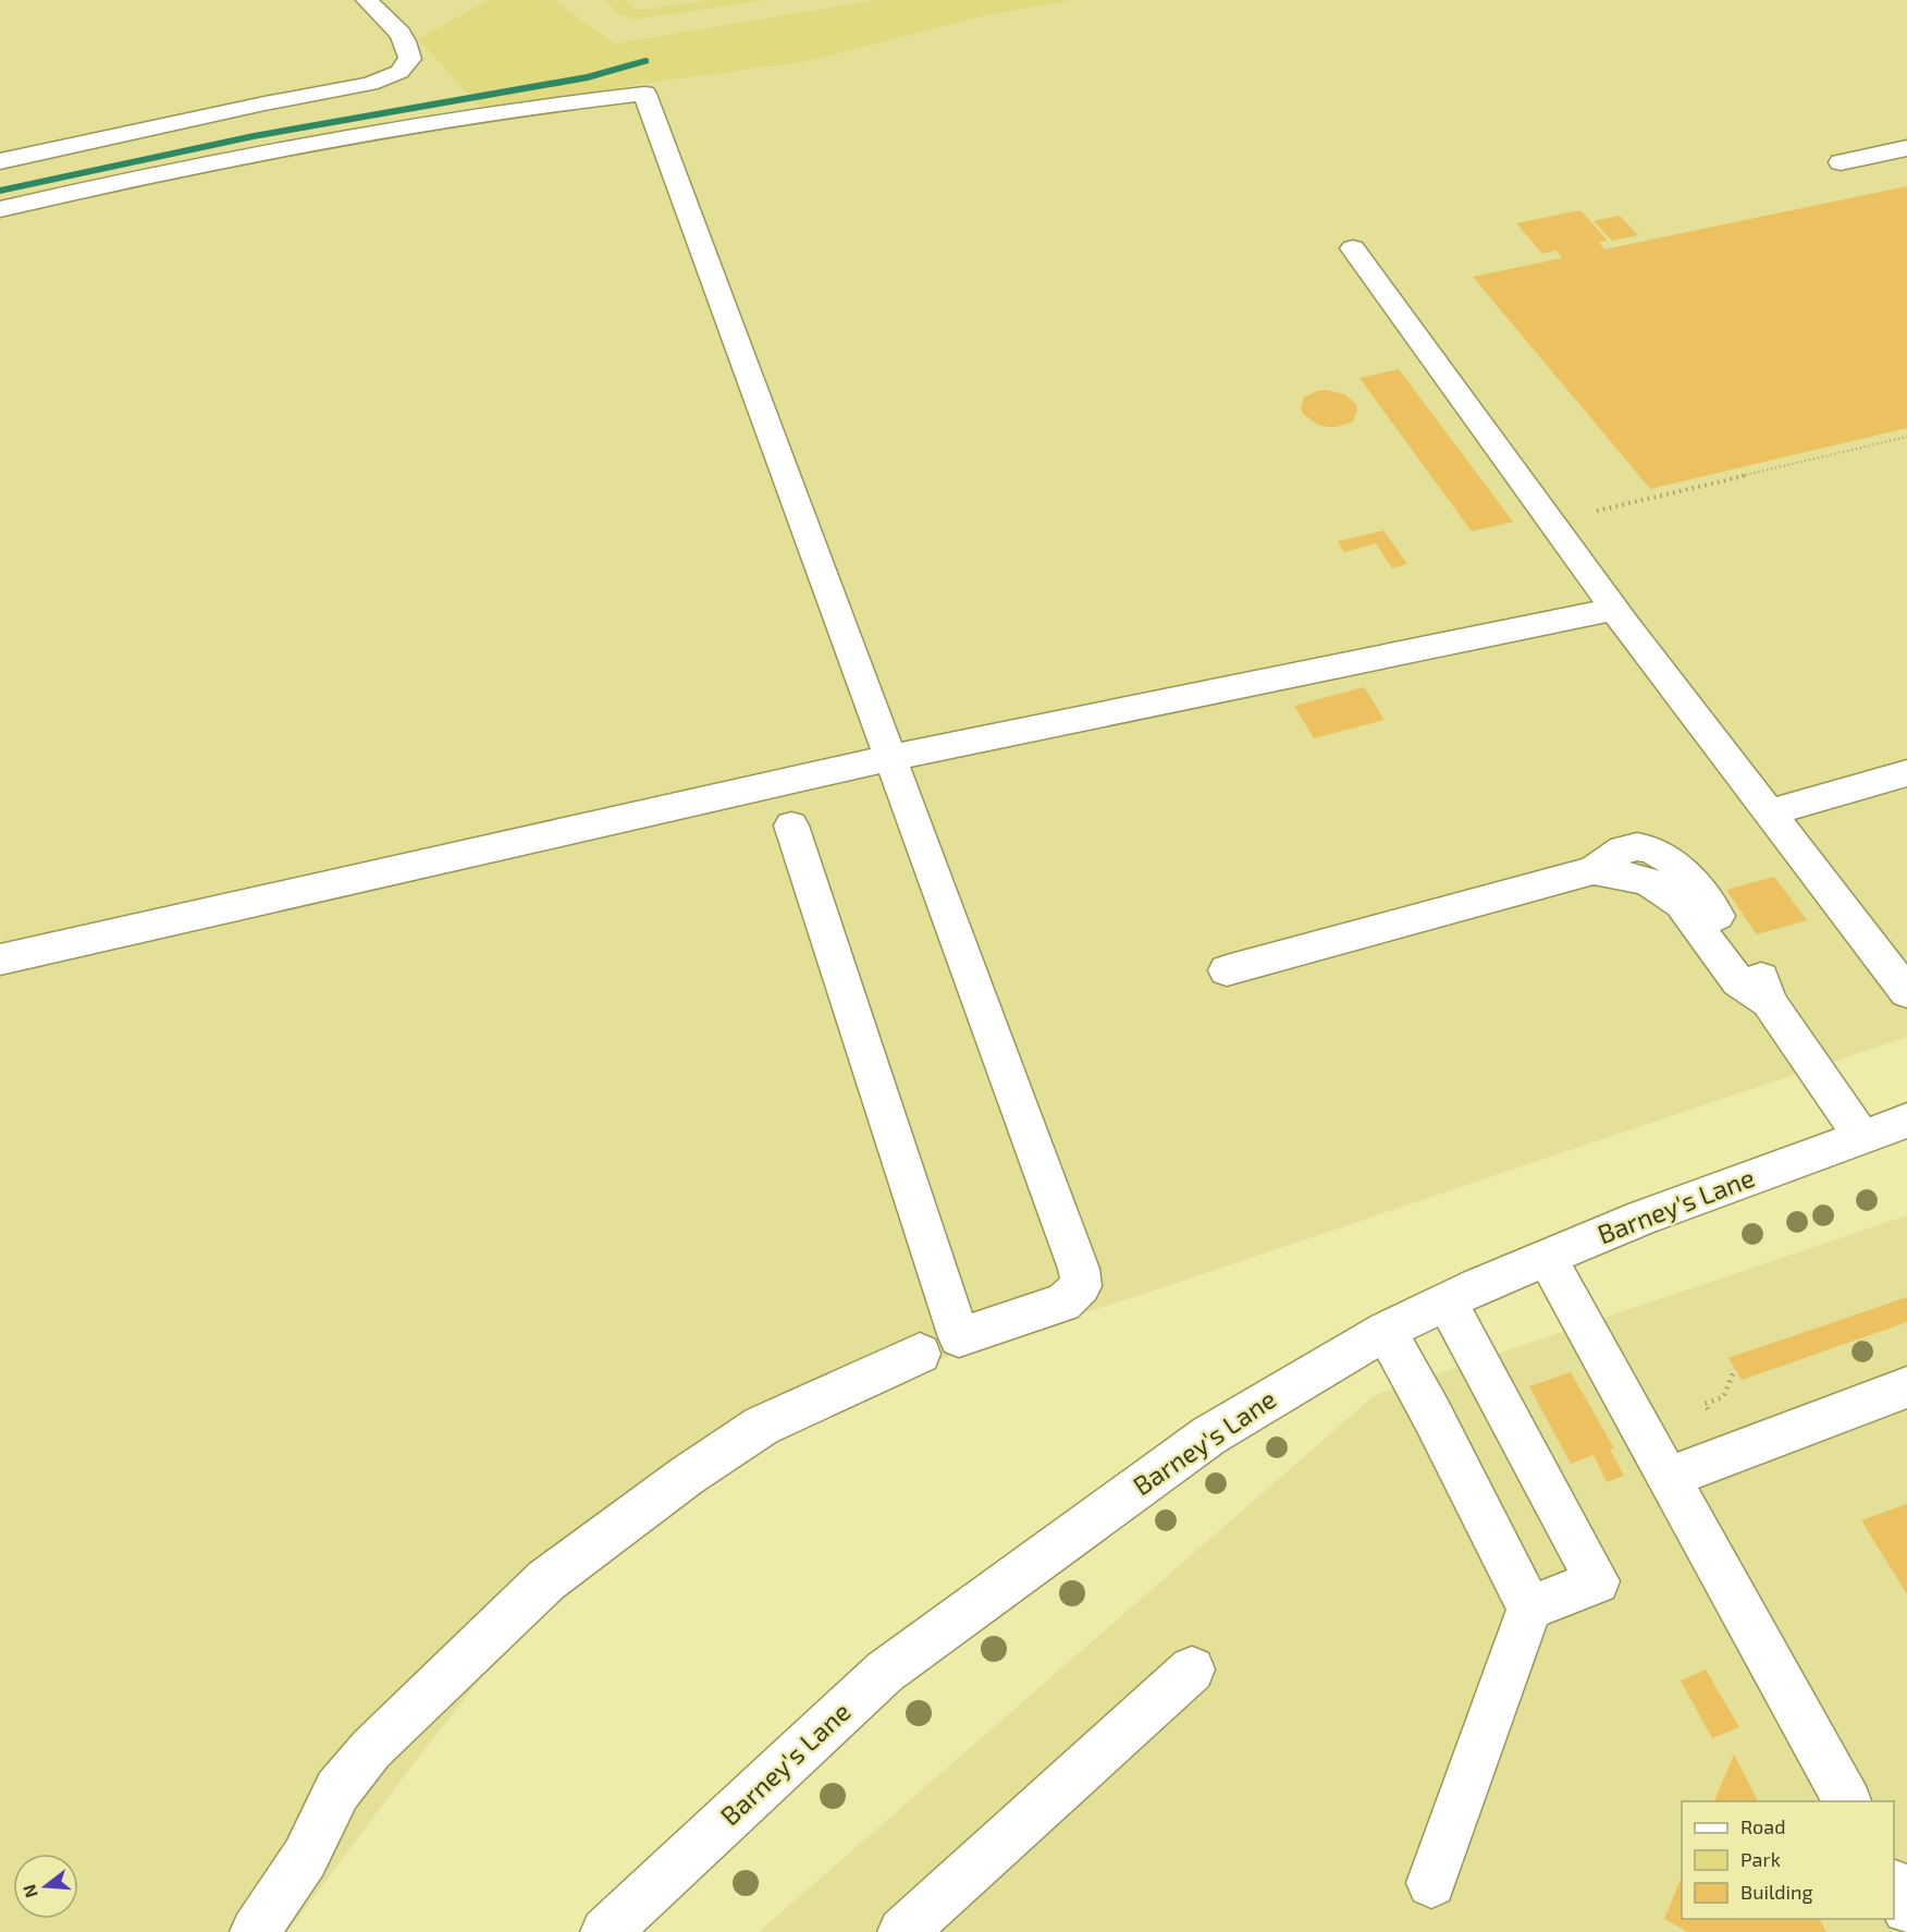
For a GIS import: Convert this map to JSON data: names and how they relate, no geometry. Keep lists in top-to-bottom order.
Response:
{
  "streets": {
    "street": ["Barney's Lane"]
  },
  "legend": ["Road", "Park", "Building"],
  "north": "left"
}
